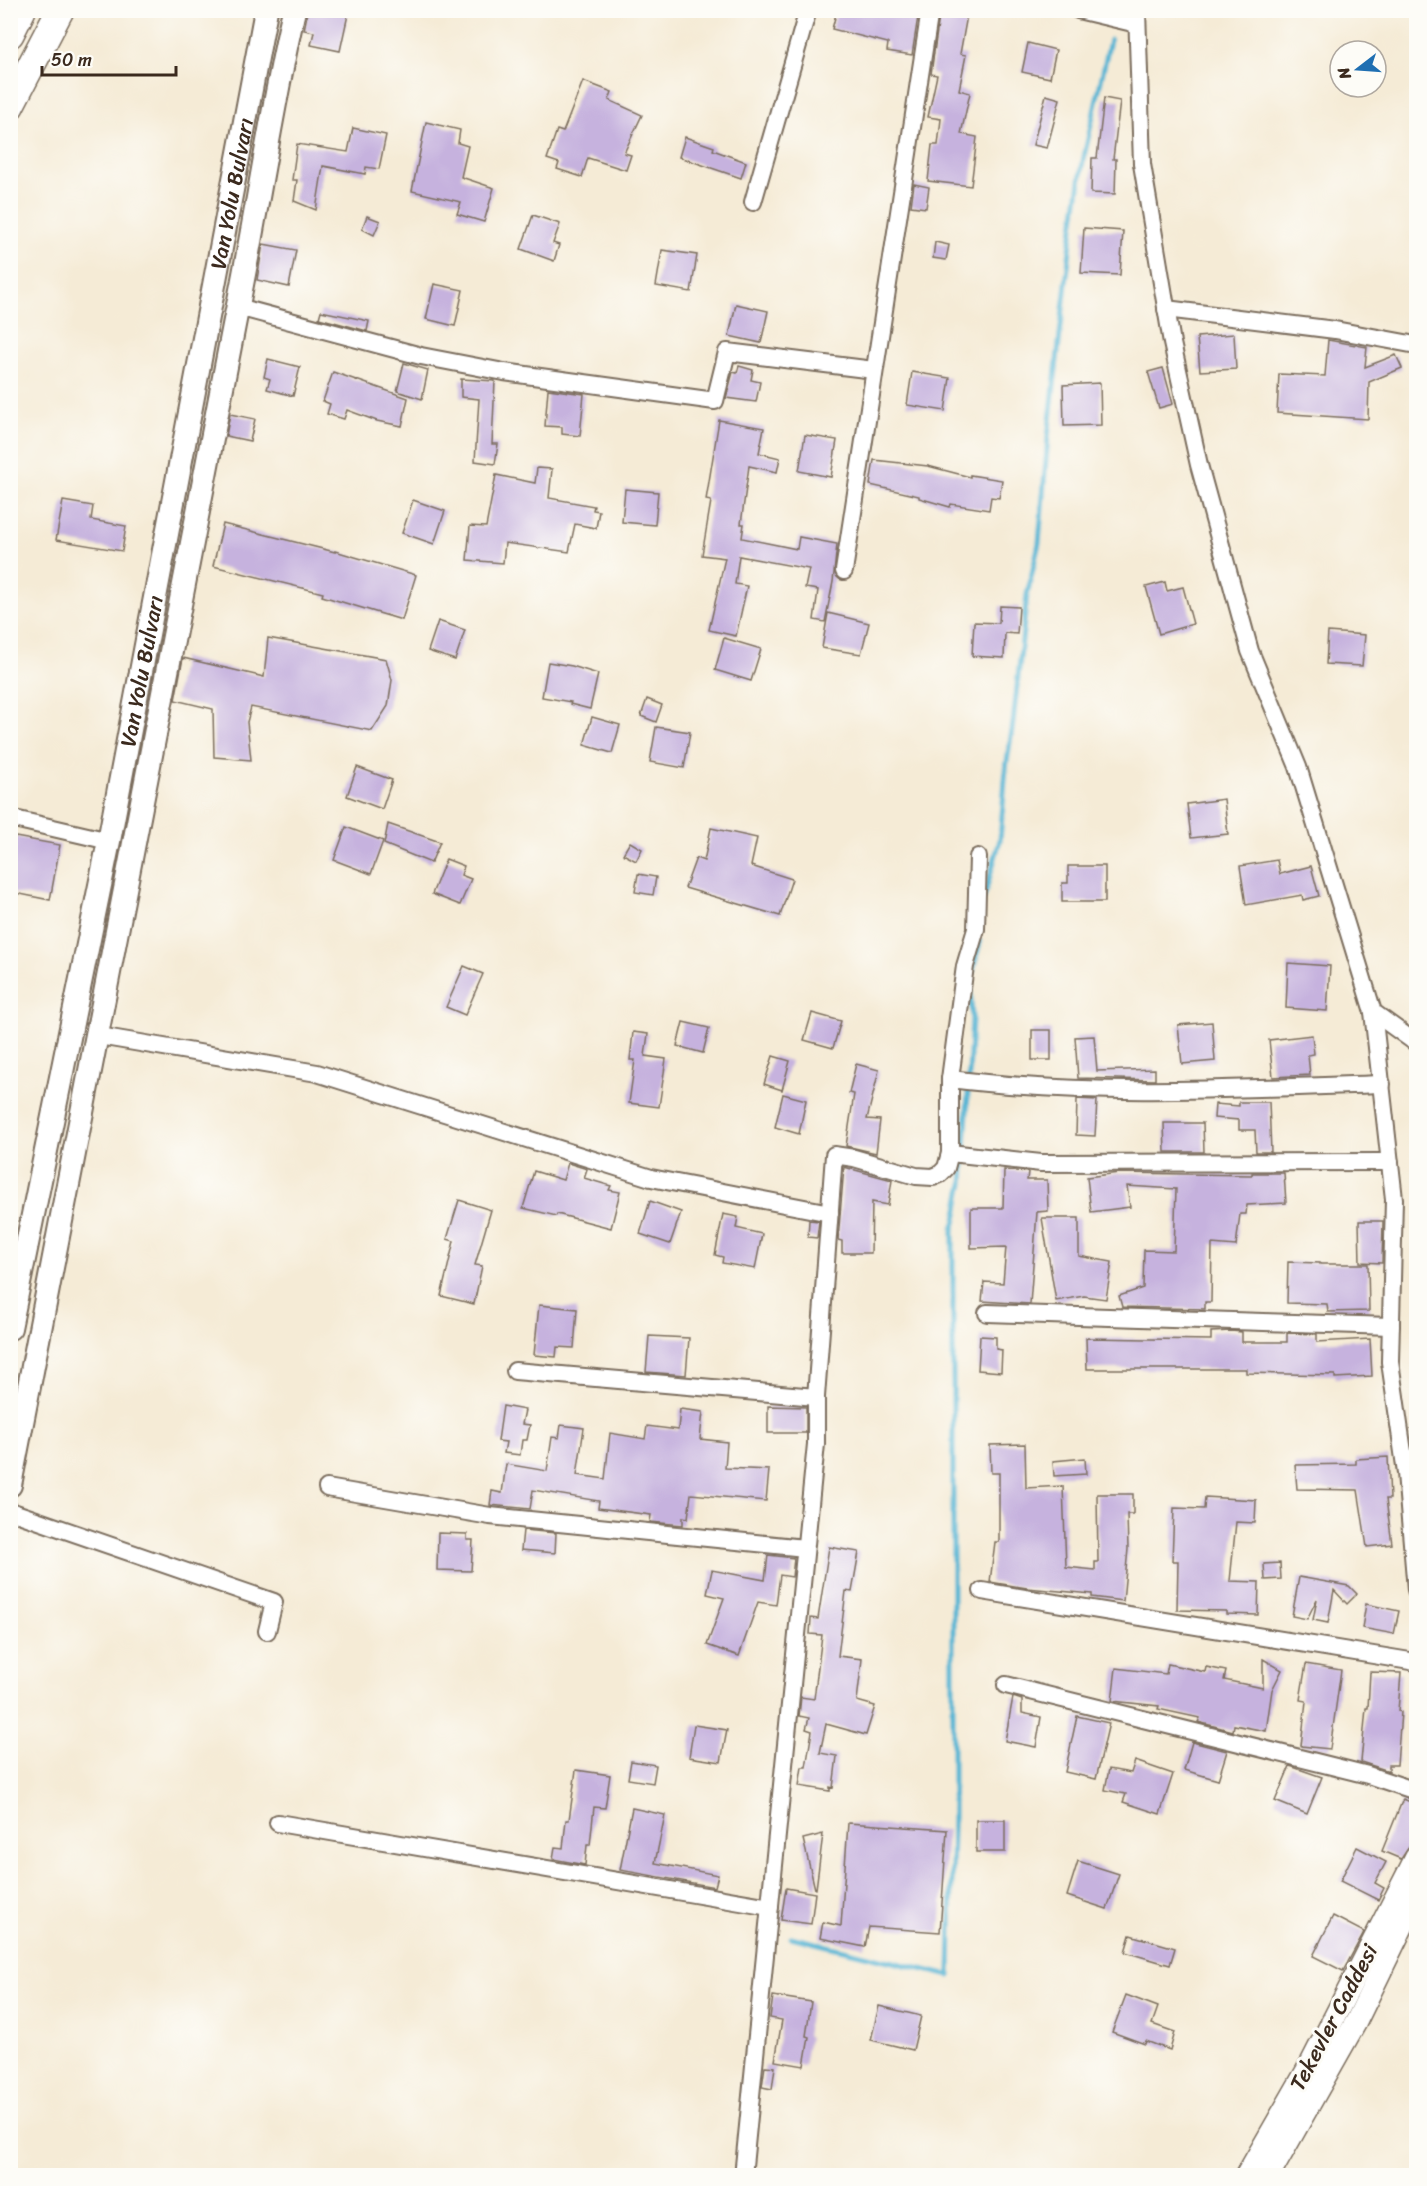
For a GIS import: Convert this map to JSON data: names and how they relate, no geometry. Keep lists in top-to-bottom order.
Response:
{
  "streets": {
    "main road": ["Van Yolu Bulvarı"],
    "street": ["Tekevler Caddesi"]
  },
  "scale_bar": "50 m",
  "north": "left"
}
